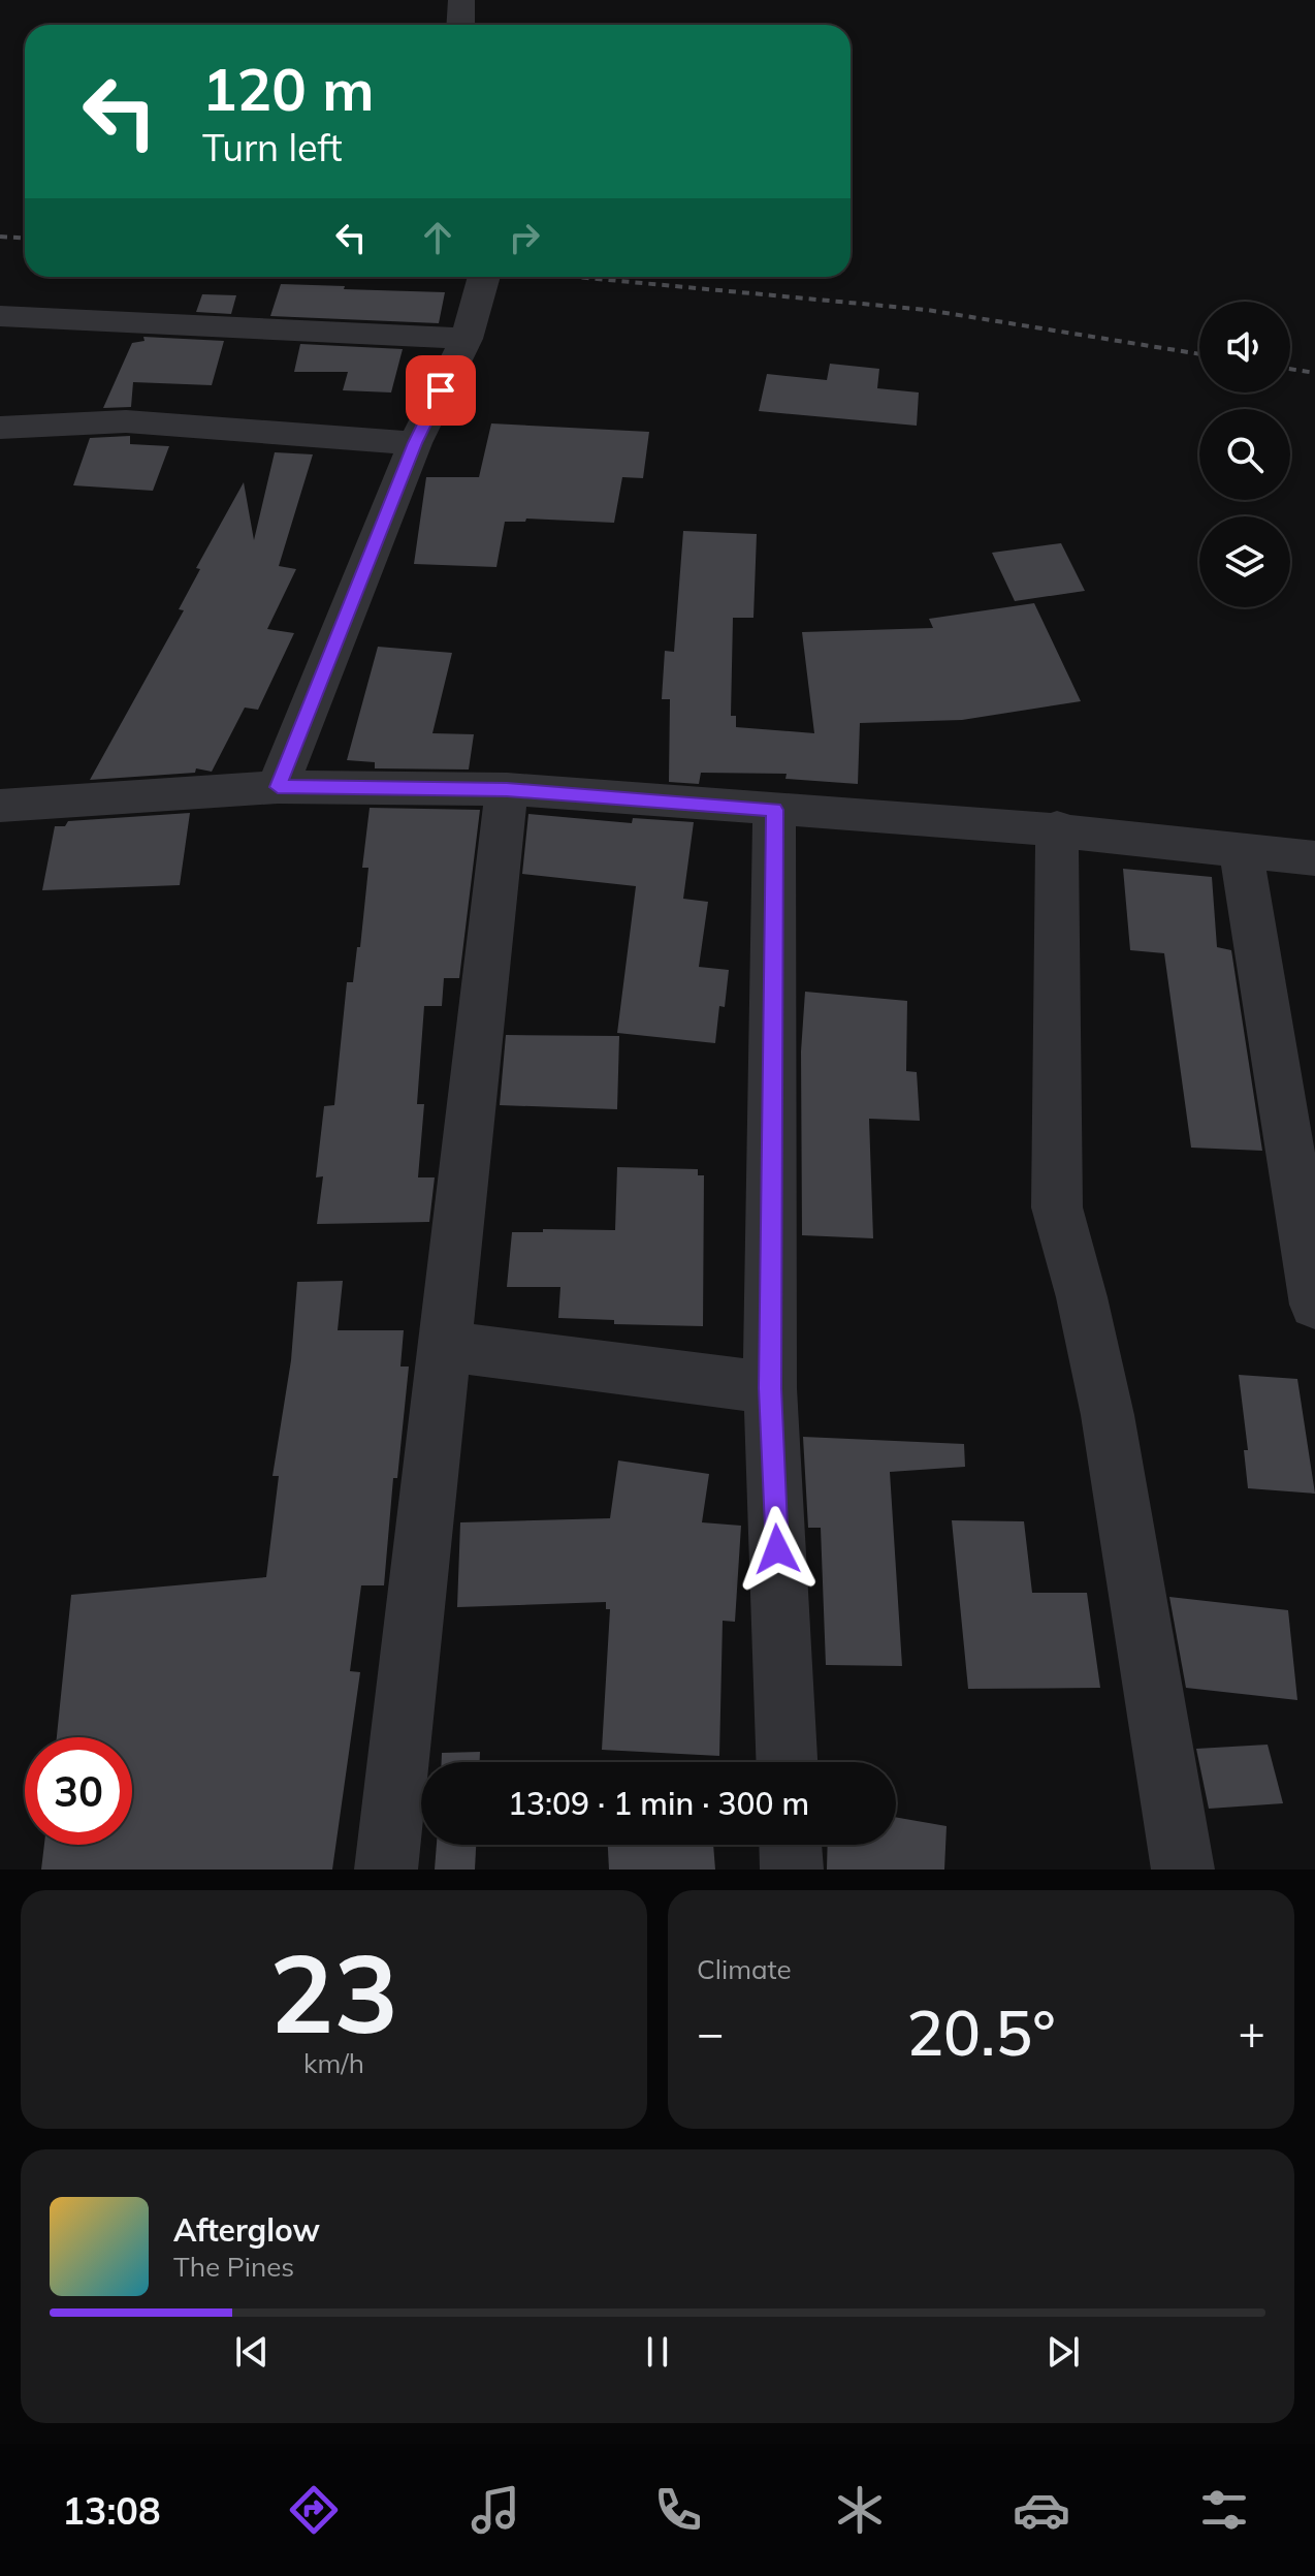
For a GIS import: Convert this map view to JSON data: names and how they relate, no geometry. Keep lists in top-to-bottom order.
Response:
{
  "page": {
    "turn": ["120 m", "Turn left"],
    "limit": "30",
    "trip": "13:09 · 1 min · 300 m",
    "tile": [
      ["23", "km/h"],
      "Climate"
    ],
    "heat": ["−", "20.5°", "+"],
    "song": ["Afterglow", "The Pines"],
    "tabs": "13:08"
  }
}
